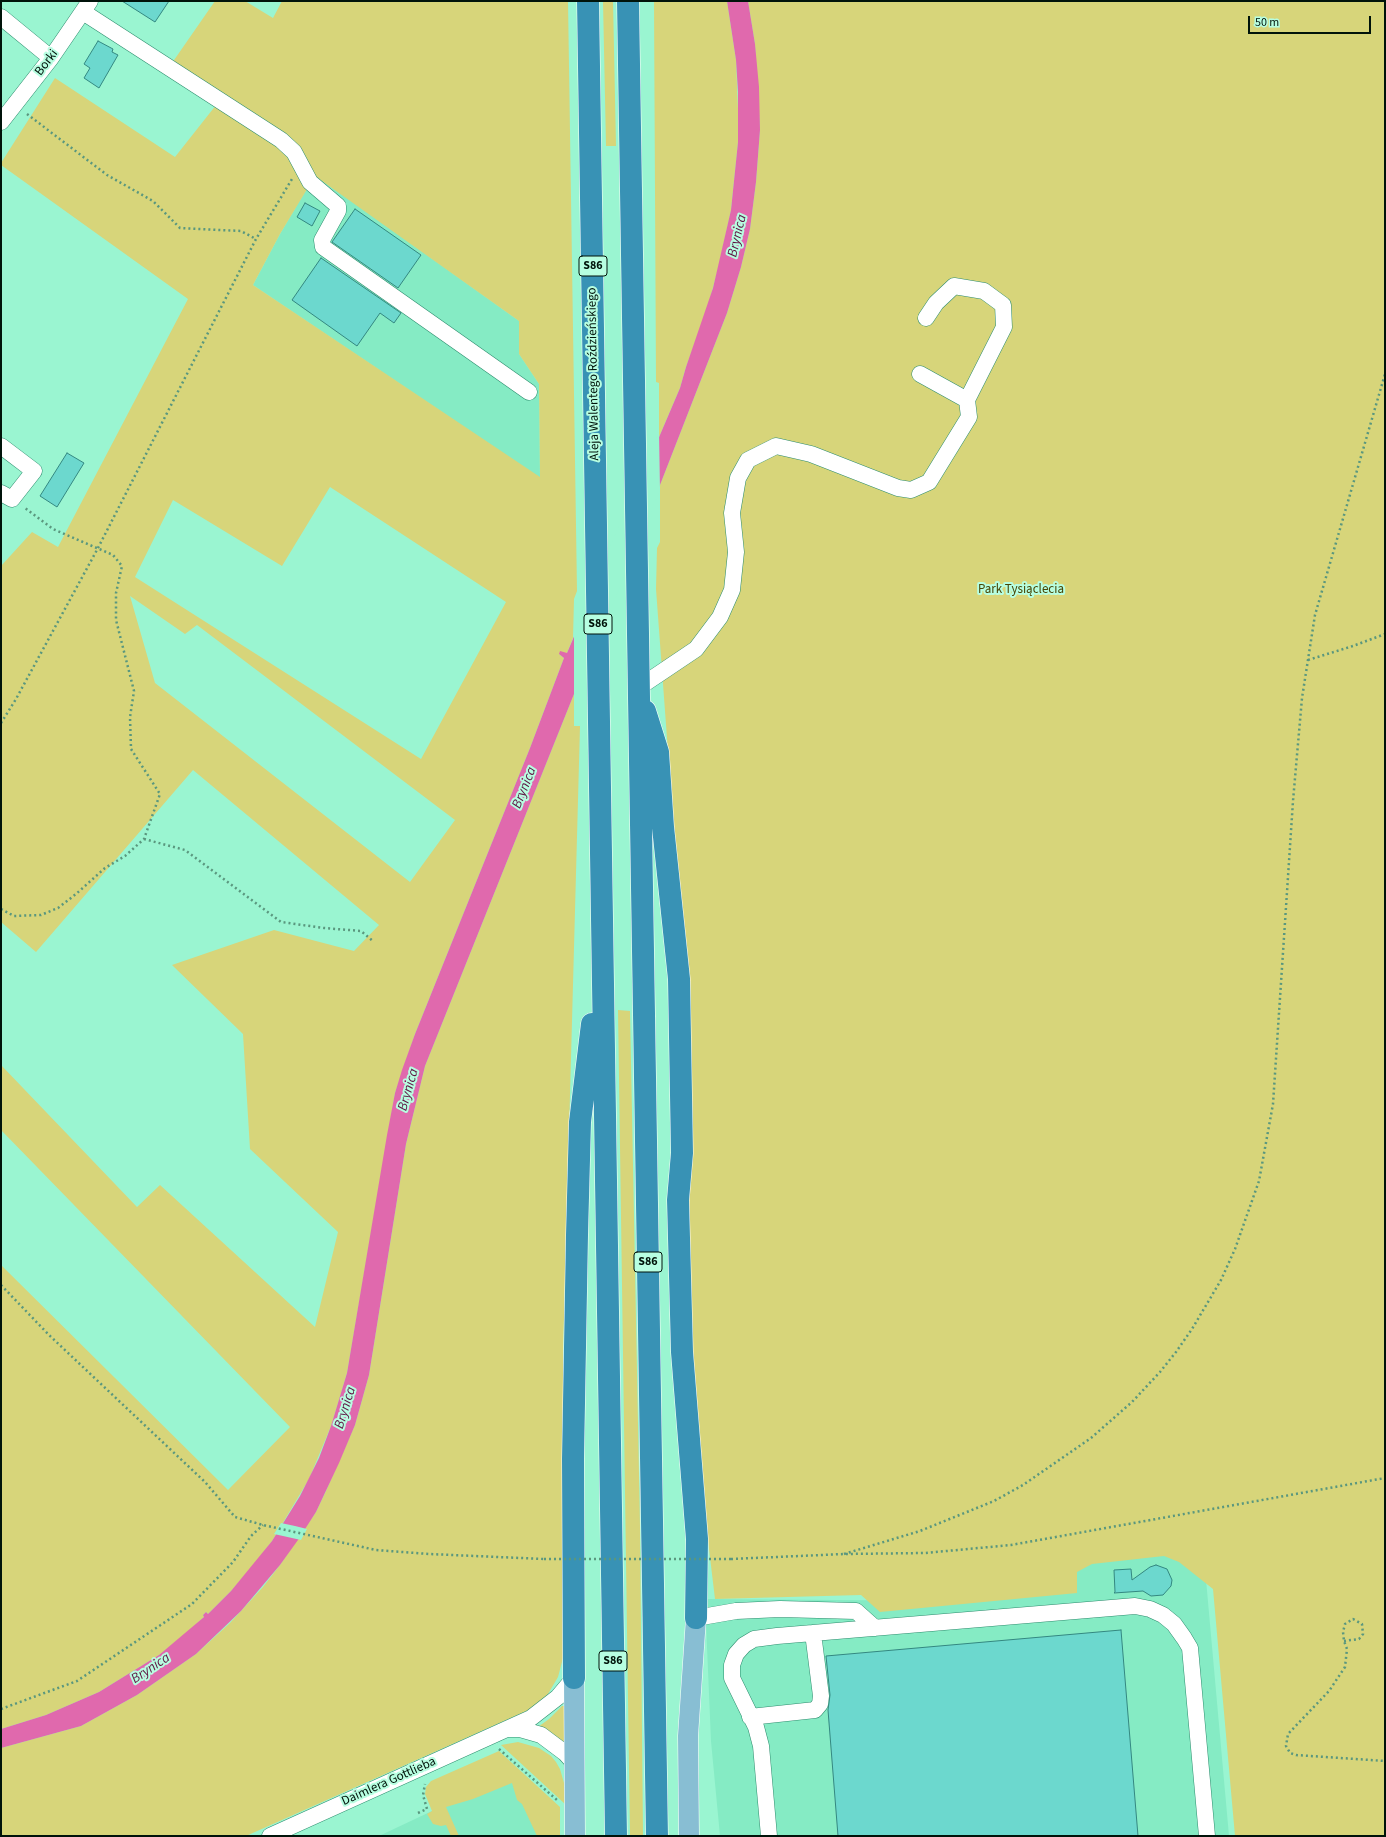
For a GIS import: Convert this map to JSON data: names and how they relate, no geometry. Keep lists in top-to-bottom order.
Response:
{
  "streets": {
    "highway": ["S86", "Aleja Walentego Roździeńskiego"],
    "street": ["Borki", "Daimlera Gottlieba"]
  },
  "crossings": [
    ["S86", "Aleja Walentego Roździeńskiego"]
  ],
  "water": ["Brynica"],
  "parks": ["Park Tysiąclecia"],
  "scale_bar": "50 m"
}
